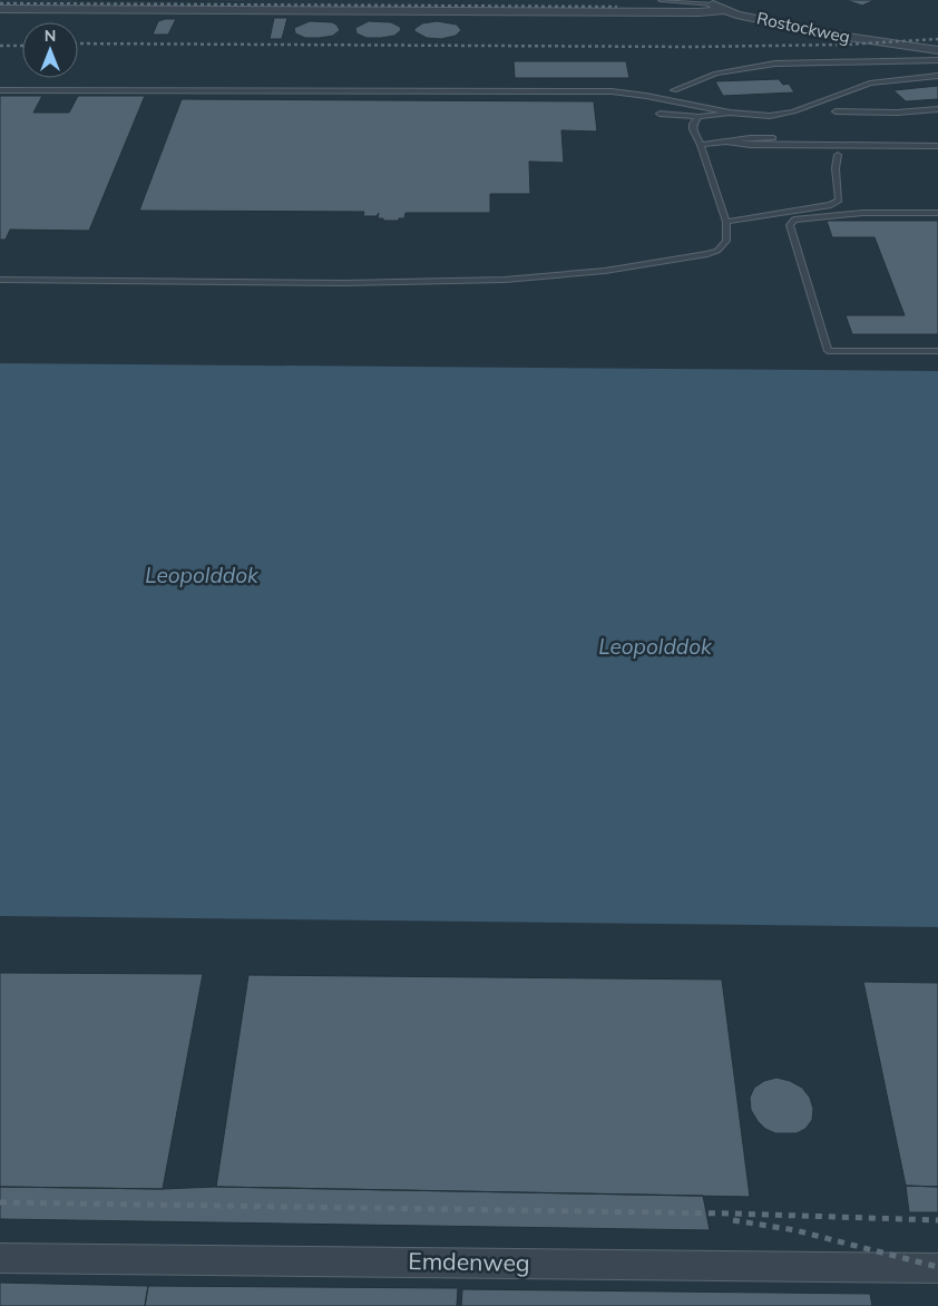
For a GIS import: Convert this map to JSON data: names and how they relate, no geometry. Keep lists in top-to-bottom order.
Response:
{
  "streets": {
    "street": ["Rostockweg", "Emdenweg"]
  },
  "water": ["Leopolddok"],
  "north": "top"
}
